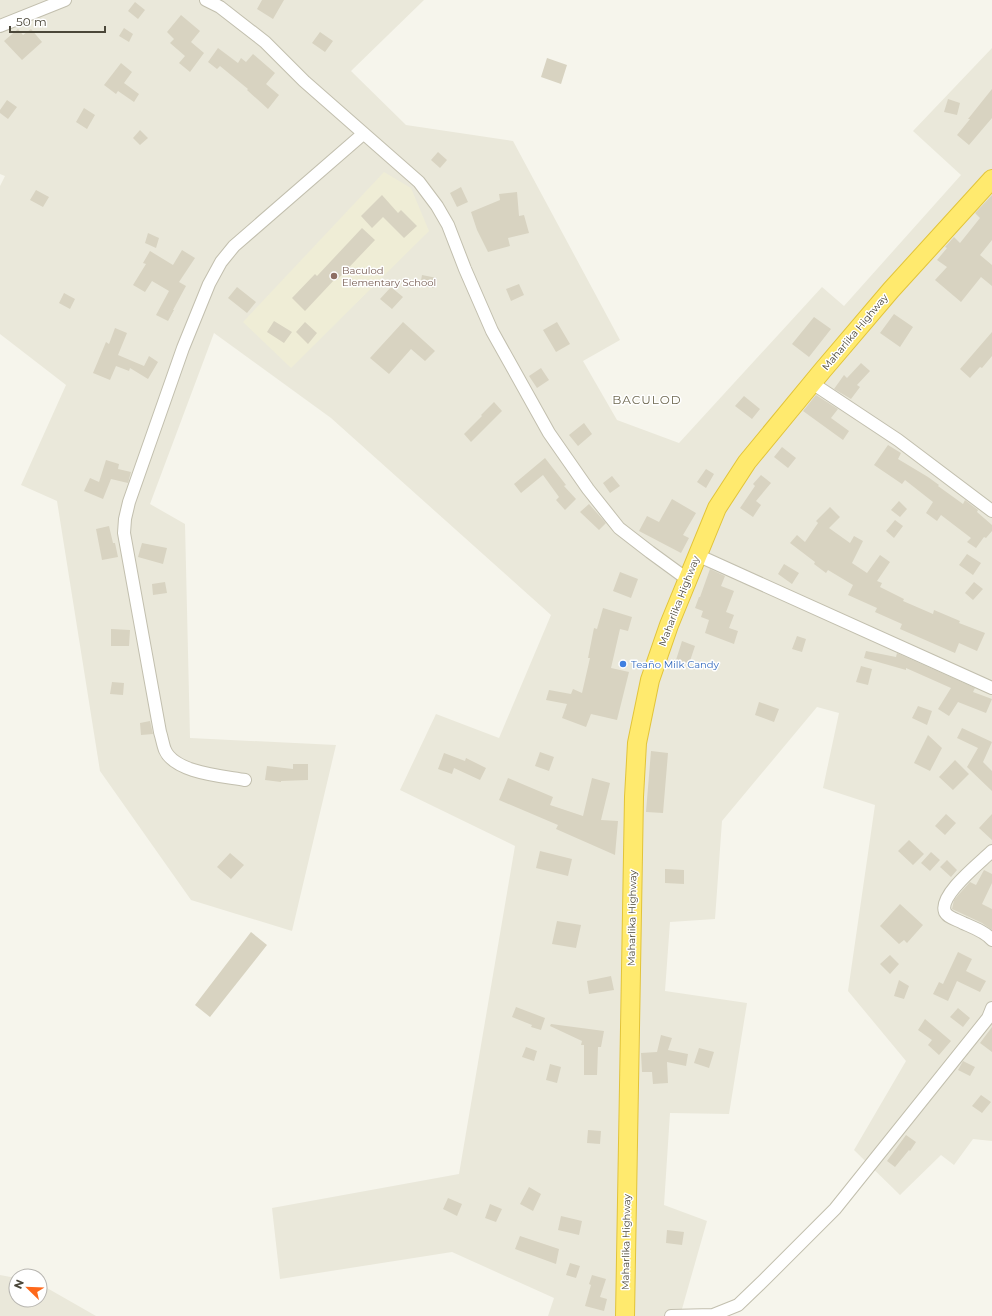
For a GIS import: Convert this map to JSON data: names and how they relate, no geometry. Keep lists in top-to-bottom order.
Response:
{
  "streets": {
    "highway": ["Maharlika Highway"]
  },
  "districts": ["BACULOD"],
  "places": ["Baculod Elementary School", "Teaño Milk Candy"],
  "scale_bar": "50 m",
  "north": "top left"
}
